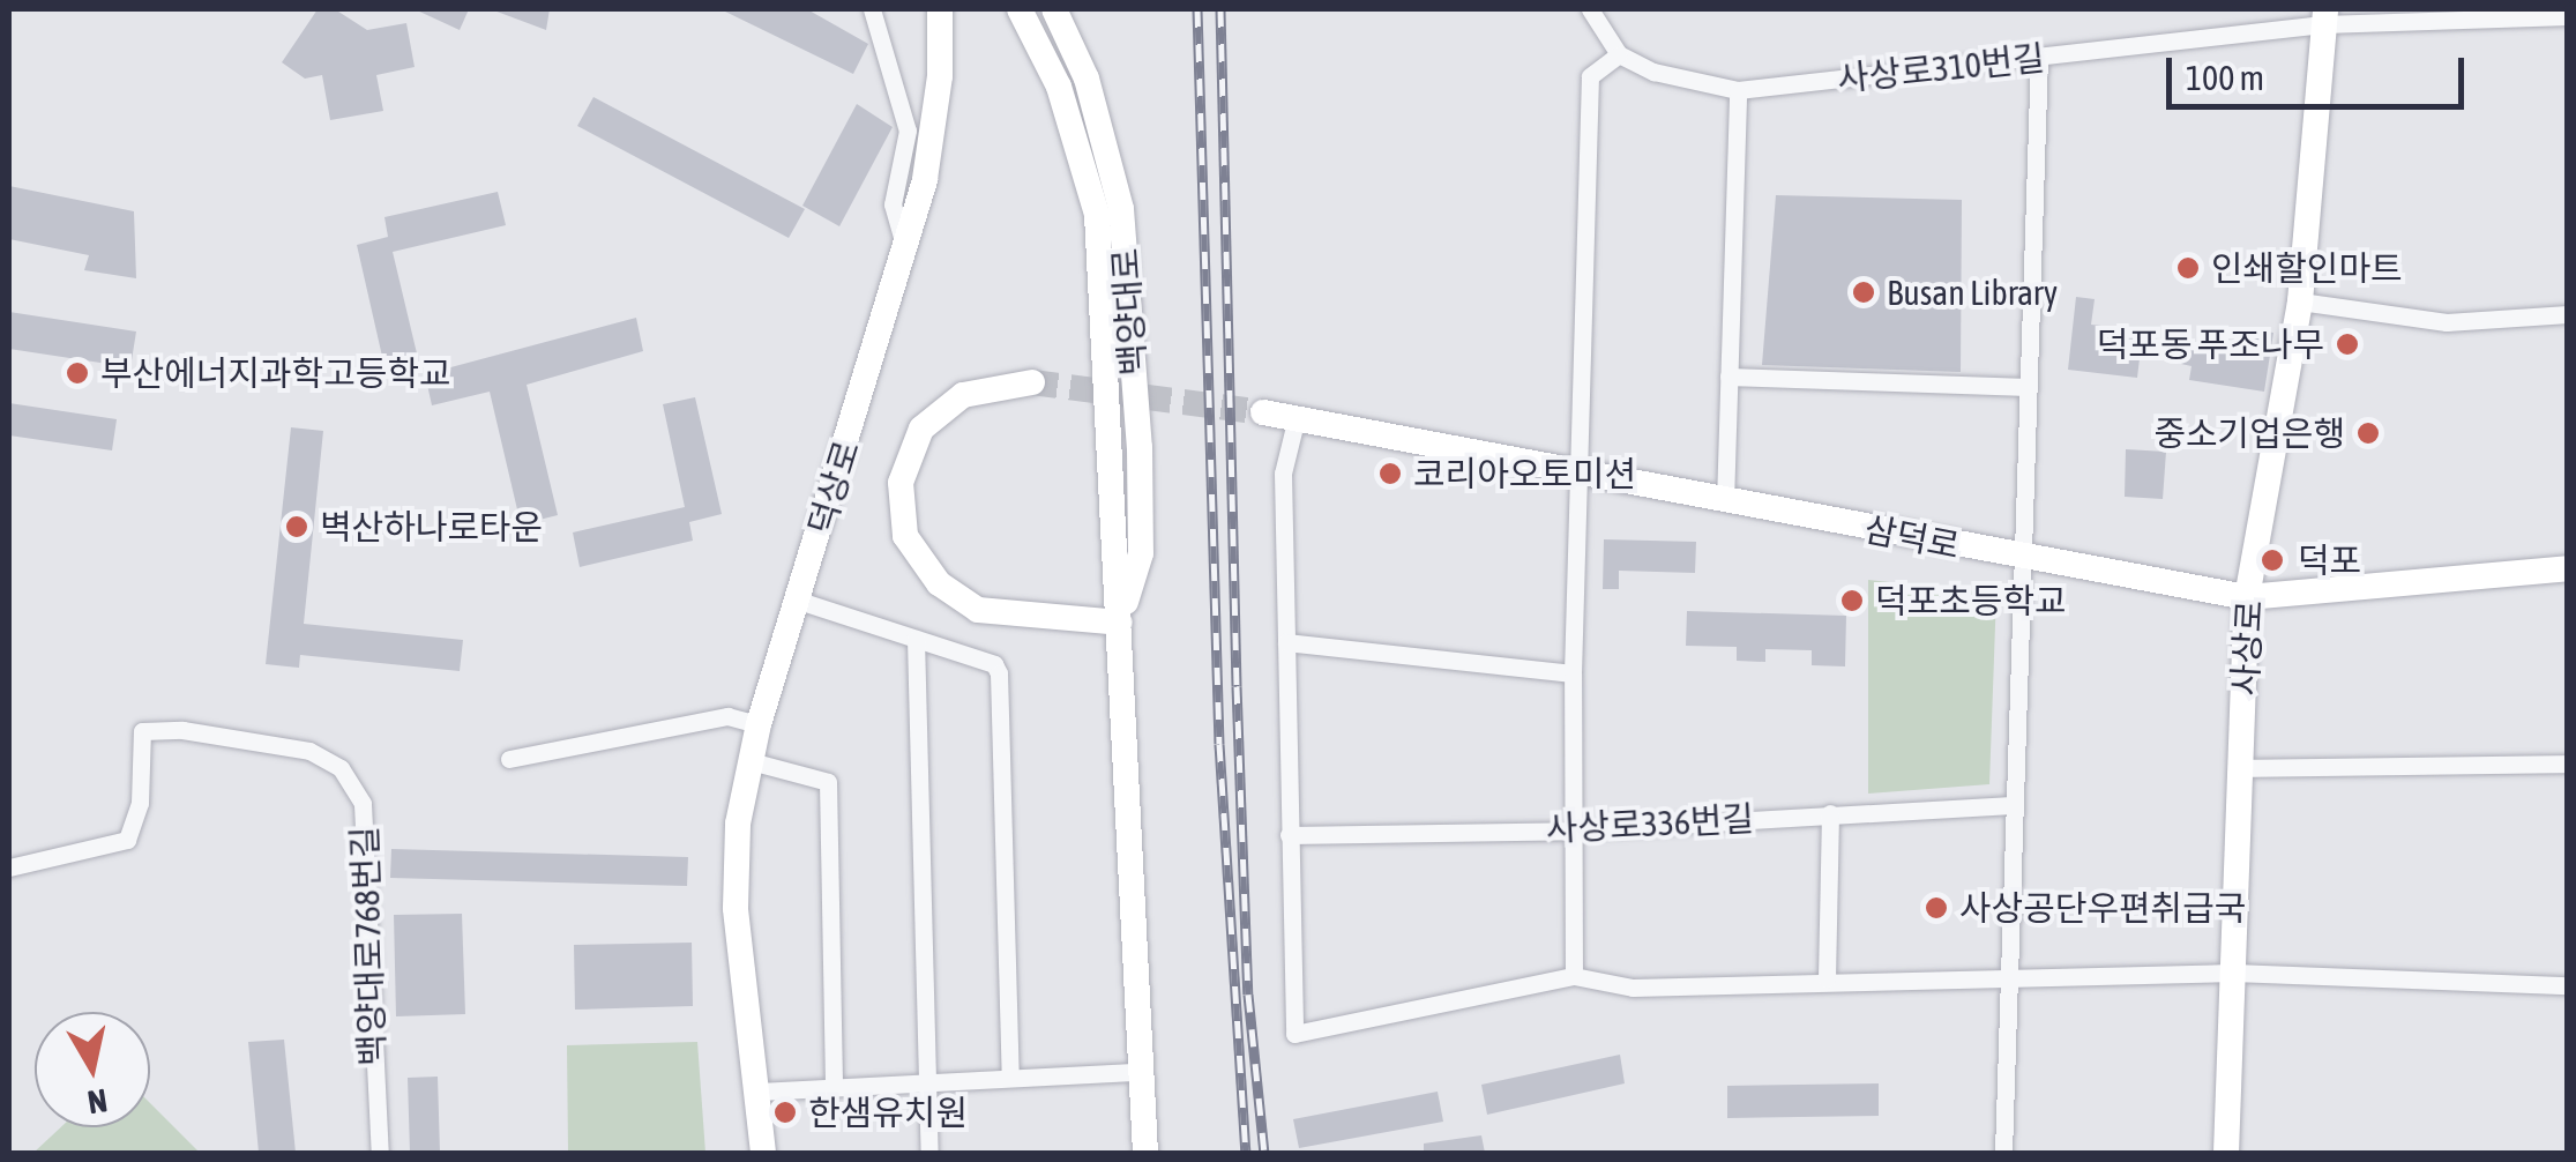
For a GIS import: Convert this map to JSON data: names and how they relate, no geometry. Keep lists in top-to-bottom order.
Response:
{
  "streets": {
    "main road": [
      "백양대로",
      "덕상로",
      "삼덕로",
      "사상로"
    ],
    "street": ["사상로310번길", "사상로336번길", "백양대로768번길"]
  },
  "crossings": [
    ["사상로310번길", "사상로"],
    ["삼덕로", "사상로"]
  ],
  "places": [
    "인쇄할인마트",
    "Busan Library",
    "덕포동 푸조나무",
    "부산에너지과학고등학교",
    "중소기업은행",
    "코리아오토미션",
    "벽산하나로타운",
    "덕포",
    "덕포초등학교",
    "사상공단우편취급국",
    "한샘유치원"
  ],
  "scale_bar": "100 m",
  "north": "bottom"
}
